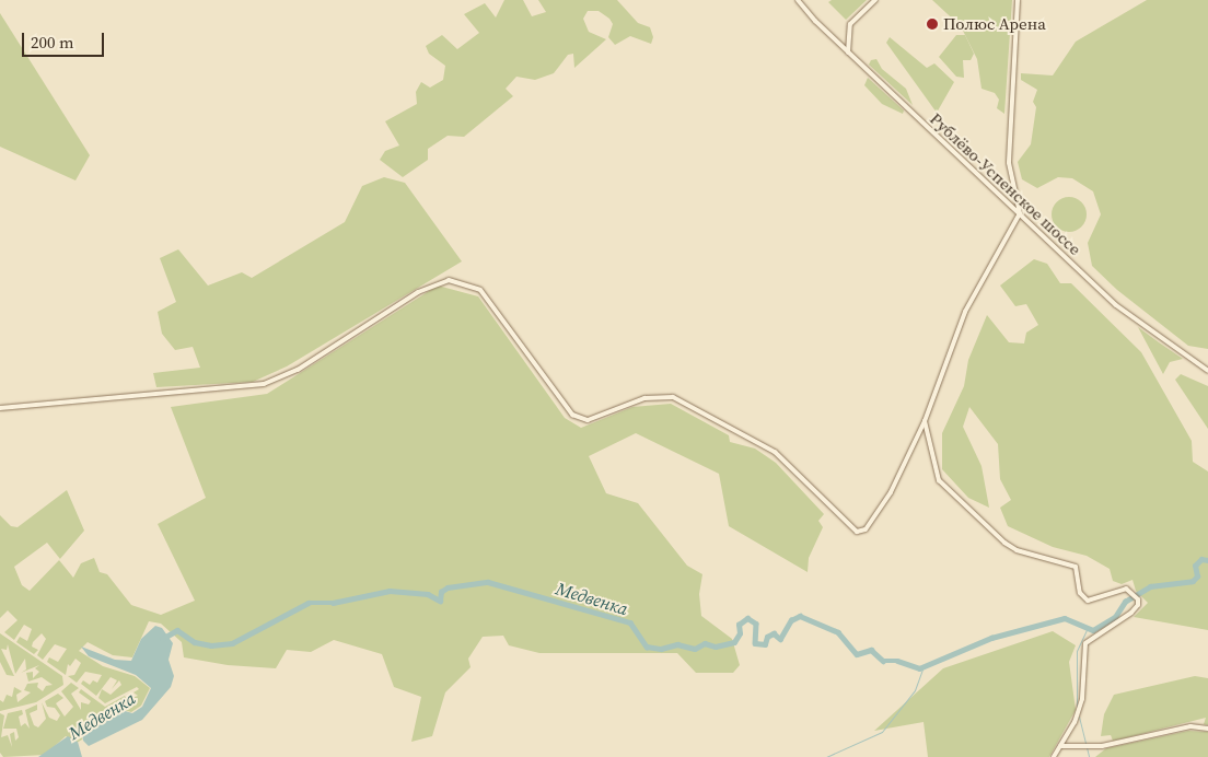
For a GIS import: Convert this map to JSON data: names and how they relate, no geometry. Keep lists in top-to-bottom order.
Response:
{
  "streets": {
    "street": ["Рублёво-Успенское шоссе"]
  },
  "water": ["Медвенка"],
  "places": ["Полюс Арена"],
  "scale_bar": "200 m"
}
